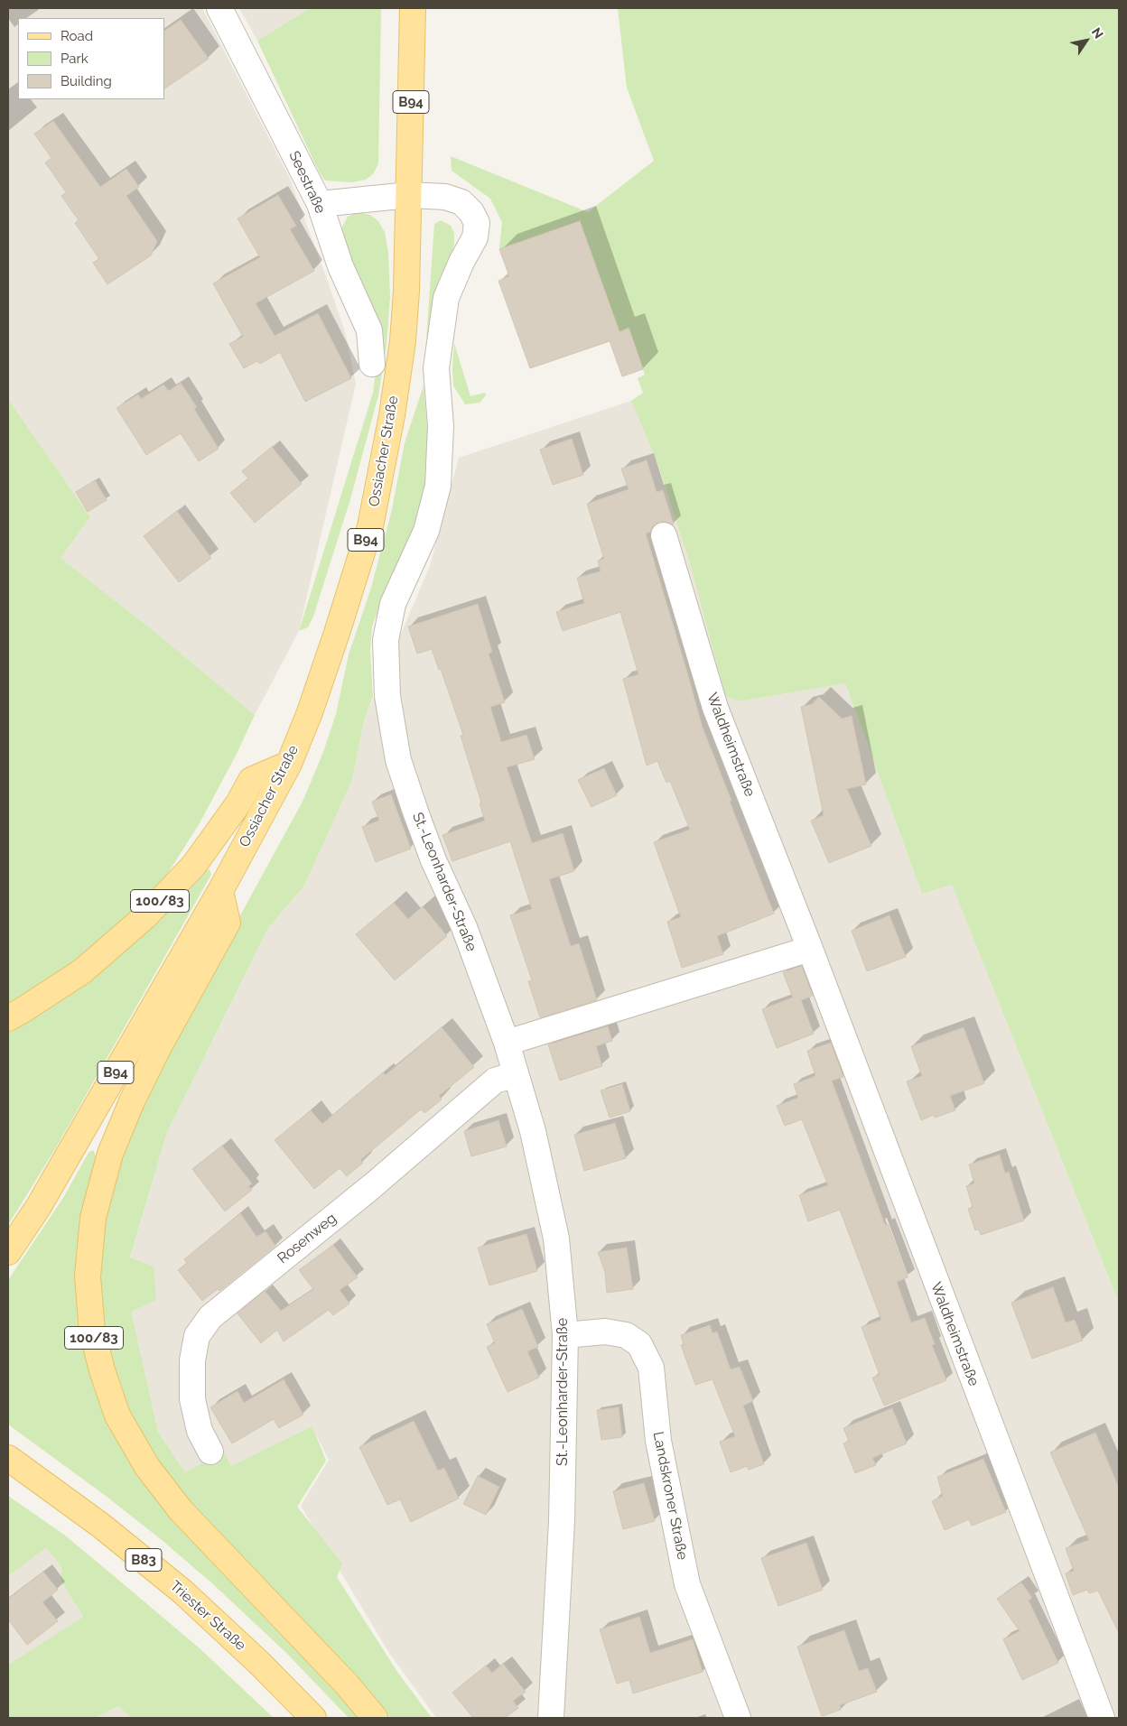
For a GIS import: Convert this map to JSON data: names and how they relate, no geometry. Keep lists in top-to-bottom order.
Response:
{
  "streets": {
    "main road": [
      "B94",
      "Ossiacher Straße",
      "100/83",
      "B83",
      "Triester Straße"
    ],
    "street": [
      "Seestraße",
      "Waldheimstraße",
      "St.-Leonharder-Straße",
      "Rosenweg",
      "Landskroner Straße"
    ]
  },
  "crossings": [
    ["B94", "Ossiacher Straße"],
    ["B94", "100/83"],
    ["Seestraße", "St.-Leonharder-Straße"],
    ["Ossiacher Straße", "St.-Leonharder-Straße"],
    ["Ossiacher Straße", "100/83"],
    ["St.-Leonharder-Straße", "Rosenweg"],
    ["St.-Leonharder-Straße", "Landskroner Straße"]
  ],
  "legend": ["Road", "Park", "Building"],
  "north": "top right"
}
